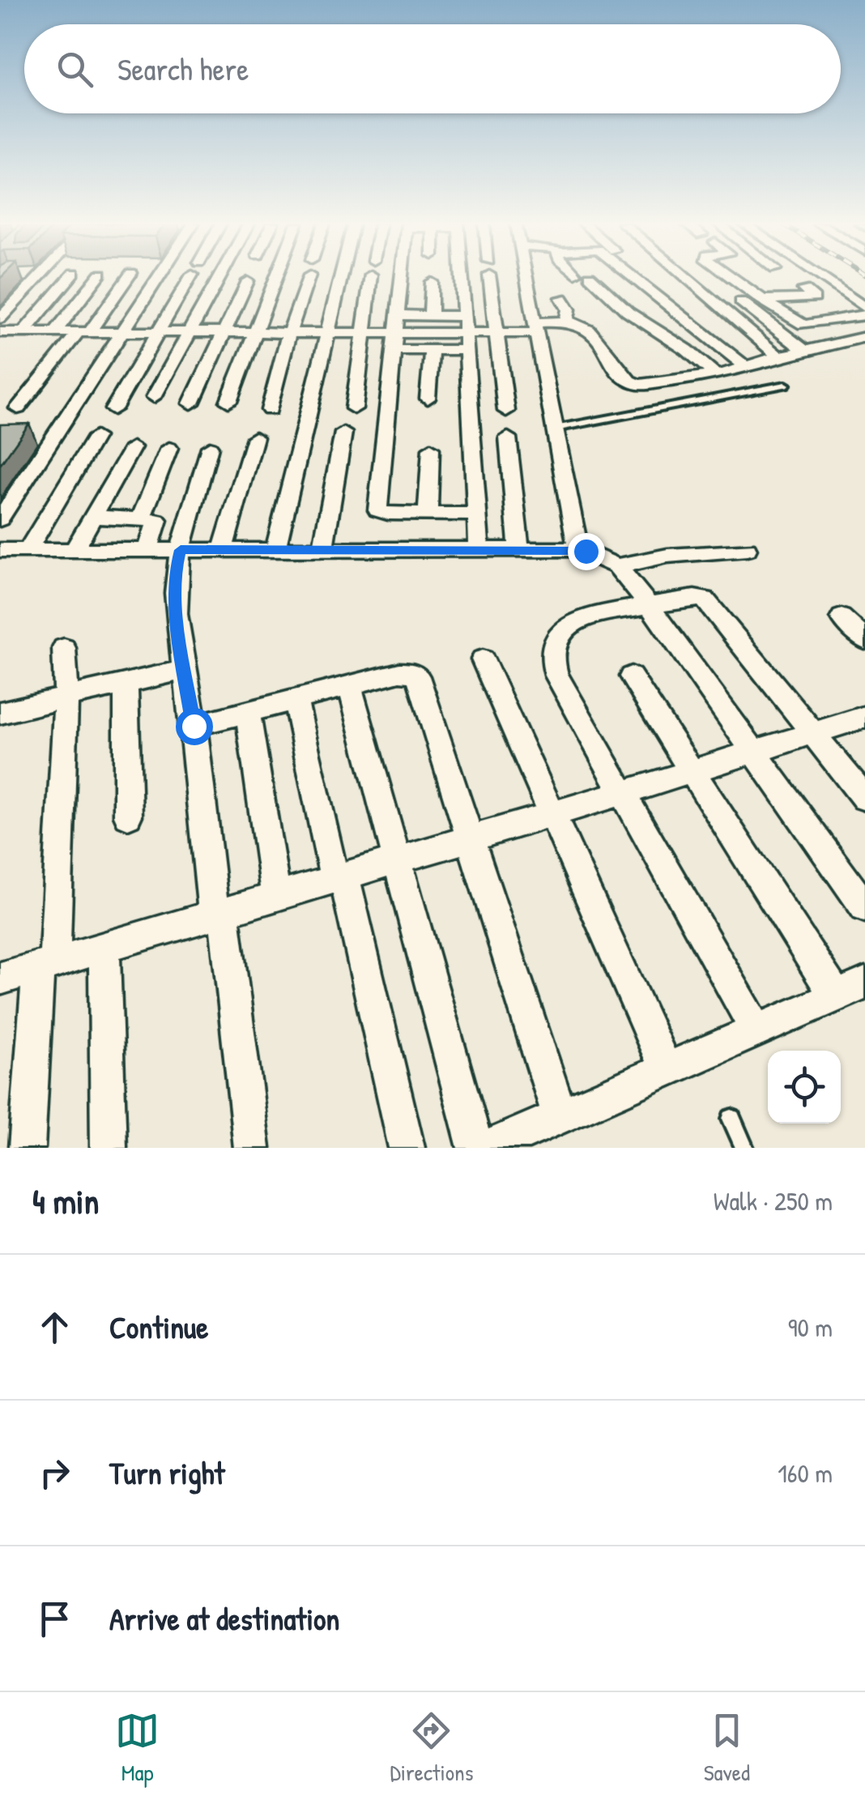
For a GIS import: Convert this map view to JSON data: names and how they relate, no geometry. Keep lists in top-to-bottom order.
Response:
{
  "page": {
    "search": "Search here",
    "heading": ["4 min", "Walk · 250 m"],
    "list": [
      ["Continue", "90 m"],
      ["Turn right", "160 m"],
      "Arrive at destination"
    ],
    "nav": ["Map", "Directions", "Saved"]
  }
}
